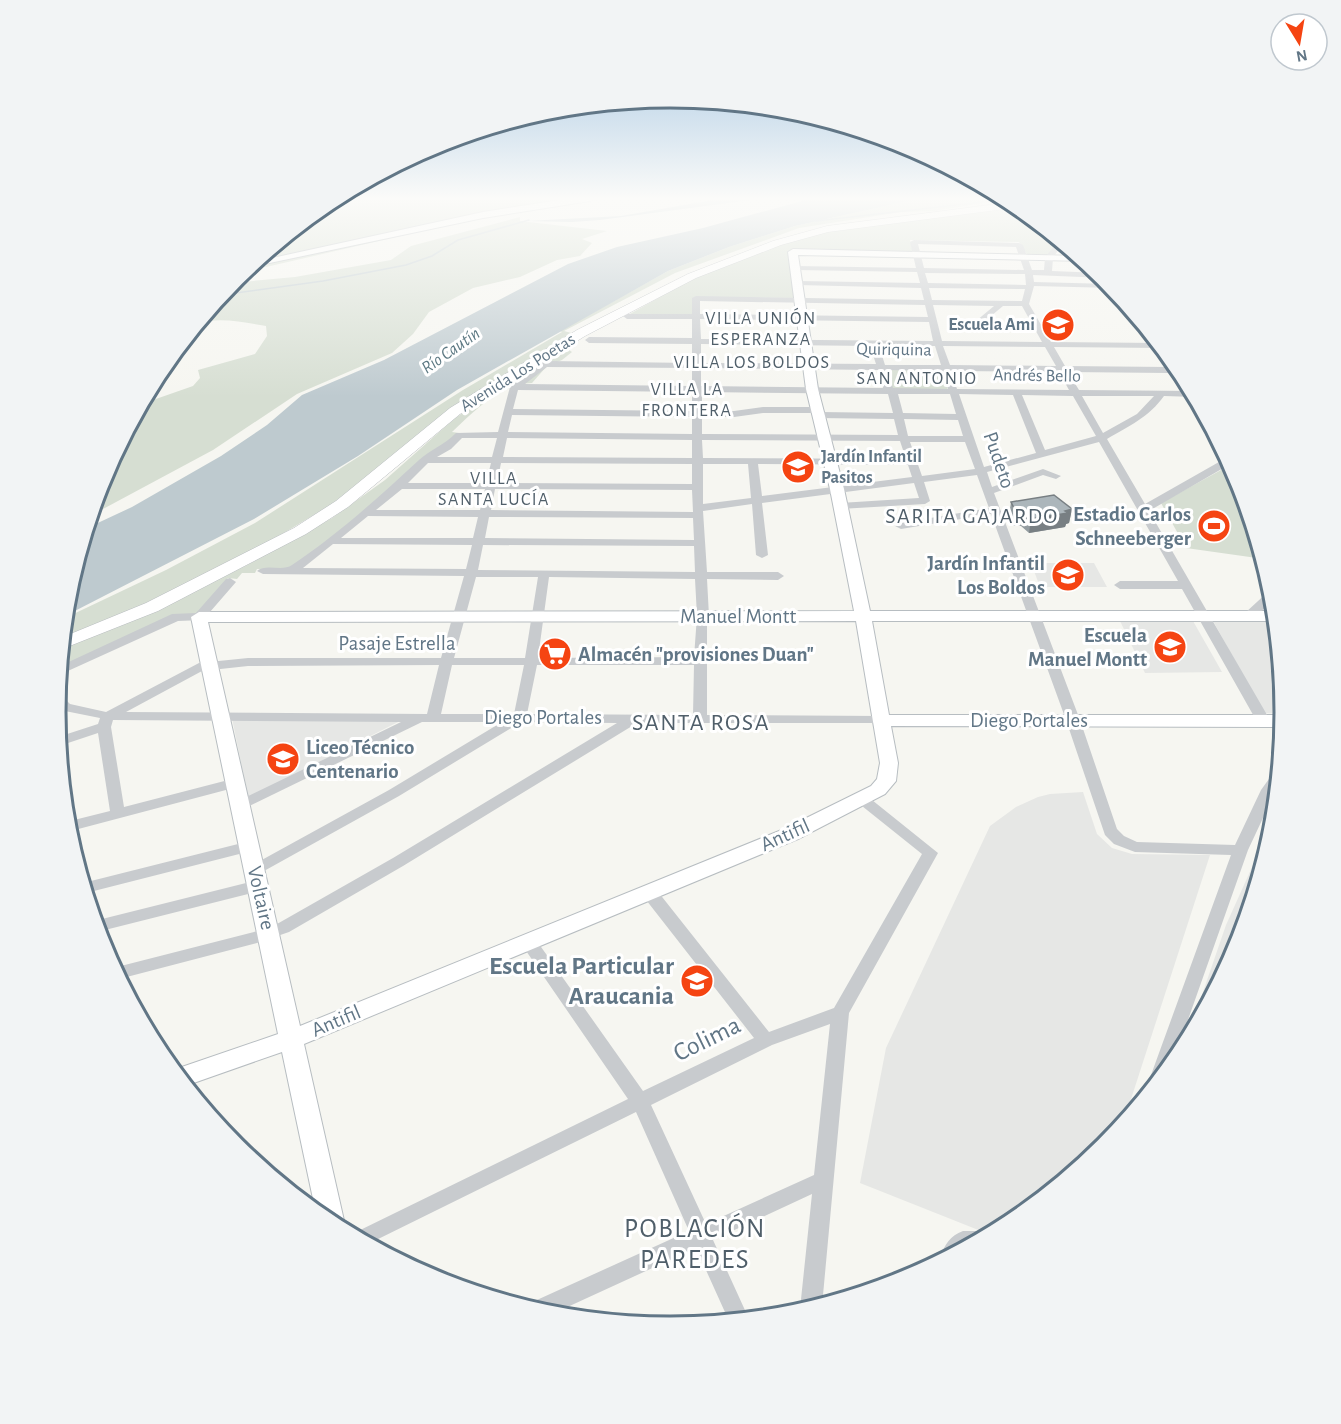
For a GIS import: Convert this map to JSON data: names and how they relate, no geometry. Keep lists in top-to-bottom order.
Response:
{
  "streets": {
    "main road": ["Avenida Los Poetas"],
    "street": [
      "Quiriquina",
      "Andrés Bello",
      "Pudeto",
      "Manuel Montt",
      "Pasaje Estrella",
      "Diego Portales",
      "Antifil",
      "Voltaire",
      "Colima"
    ]
  },
  "crossings": [
    ["Quiriquina", "Andrés Bello"],
    ["Quiriquina", "Pudeto"],
    ["Quiriquina", "Antifil"],
    ["Andrés Bello", "Pudeto"],
    ["Andrés Bello", "Antifil"],
    ["Pudeto", "Manuel Montt"],
    ["Pudeto", "Diego Portales"],
    ["Manuel Montt", "Antifil"],
    ["Manuel Montt", "Voltaire"],
    ["Pasaje Estrella", "Diego Portales"],
    ["Pasaje Estrella", "Voltaire"],
    ["Diego Portales", "Antifil"],
    ["Diego Portales", "Voltaire"],
    ["Antifil", "Voltaire"]
  ],
  "districts": [
    "VILLA UNIÓN ESPERANZA",
    "VILLA LOS BOLDOS",
    "SAN ANTONIO",
    "VILLA LA FRONTERA",
    "VILLA SANTA LUCÍA",
    "SARITA GAJARDO",
    "SANTA ROSA",
    "POBLACIÓN PAREDES"
  ],
  "water": ["Río Cautín"],
  "places": {
    "school or university": [
      "Escuela Ami",
      "Jardín Infantil Pasitos",
      "Jardín Infantil Los Boldos",
      "Escuela Manuel Montt",
      "Liceo Técnico Centenario",
      "Escuela Particular Araucania"
    ],
    "sports": ["Estadio Carlos Schneeberger"],
    "supermarket": ["Almacén \"provisiones Duan\""]
  },
  "north": "bottom"
}
